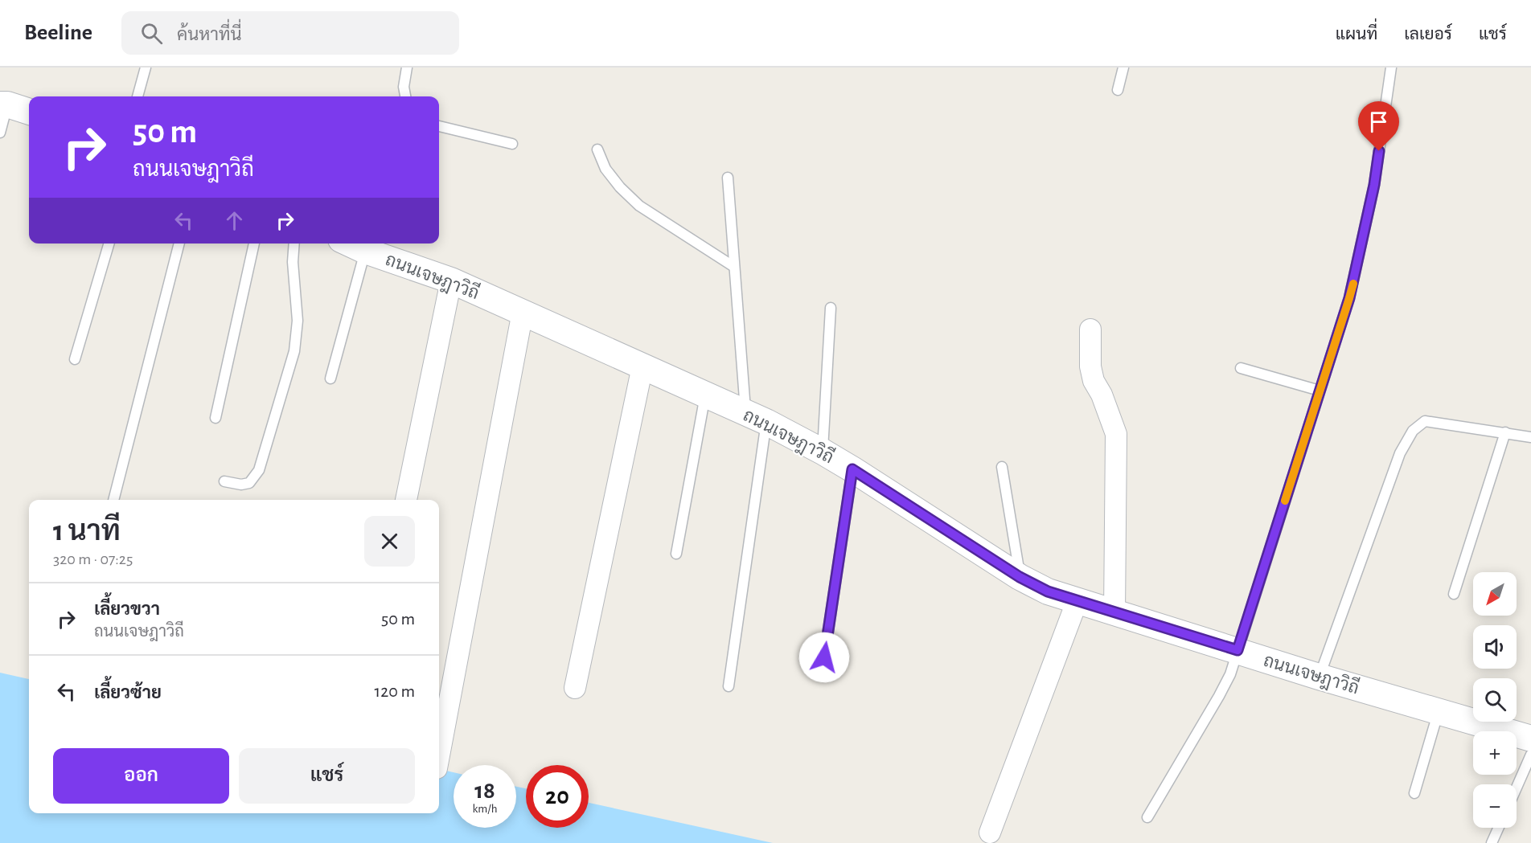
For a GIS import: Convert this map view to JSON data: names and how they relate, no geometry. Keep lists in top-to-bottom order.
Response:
{
  "streets": {
    "street": ["ถนนเจษฎาวิถี"]
  },
  "north": "bottom left",
  "page": {
    "header": "Beeline",
    "search": "ค้นหาที่นี่",
    "nav": ["แผนที่", "เลเยอร์", "แชร์"],
    "turn": ["50 m", "ถนนเจษฎาวิถี"],
    "heading": ["1 นาที", "320 m · 07:25"],
    "map_buttons": ["+", "−"],
    "list": [
      {
        "name": "เลี้ยวขวา",
        "note": "ถนนเจษฎาวิถี",
        "value": "50 m"
      },
      {
        "name": "เลี้ยวซ้าย",
        "value": "120 m"
      }
    ],
    "buttons": ["ออก", "แชร์"],
    "speed": "18 km/h",
    "limit": "20"
  }
}
